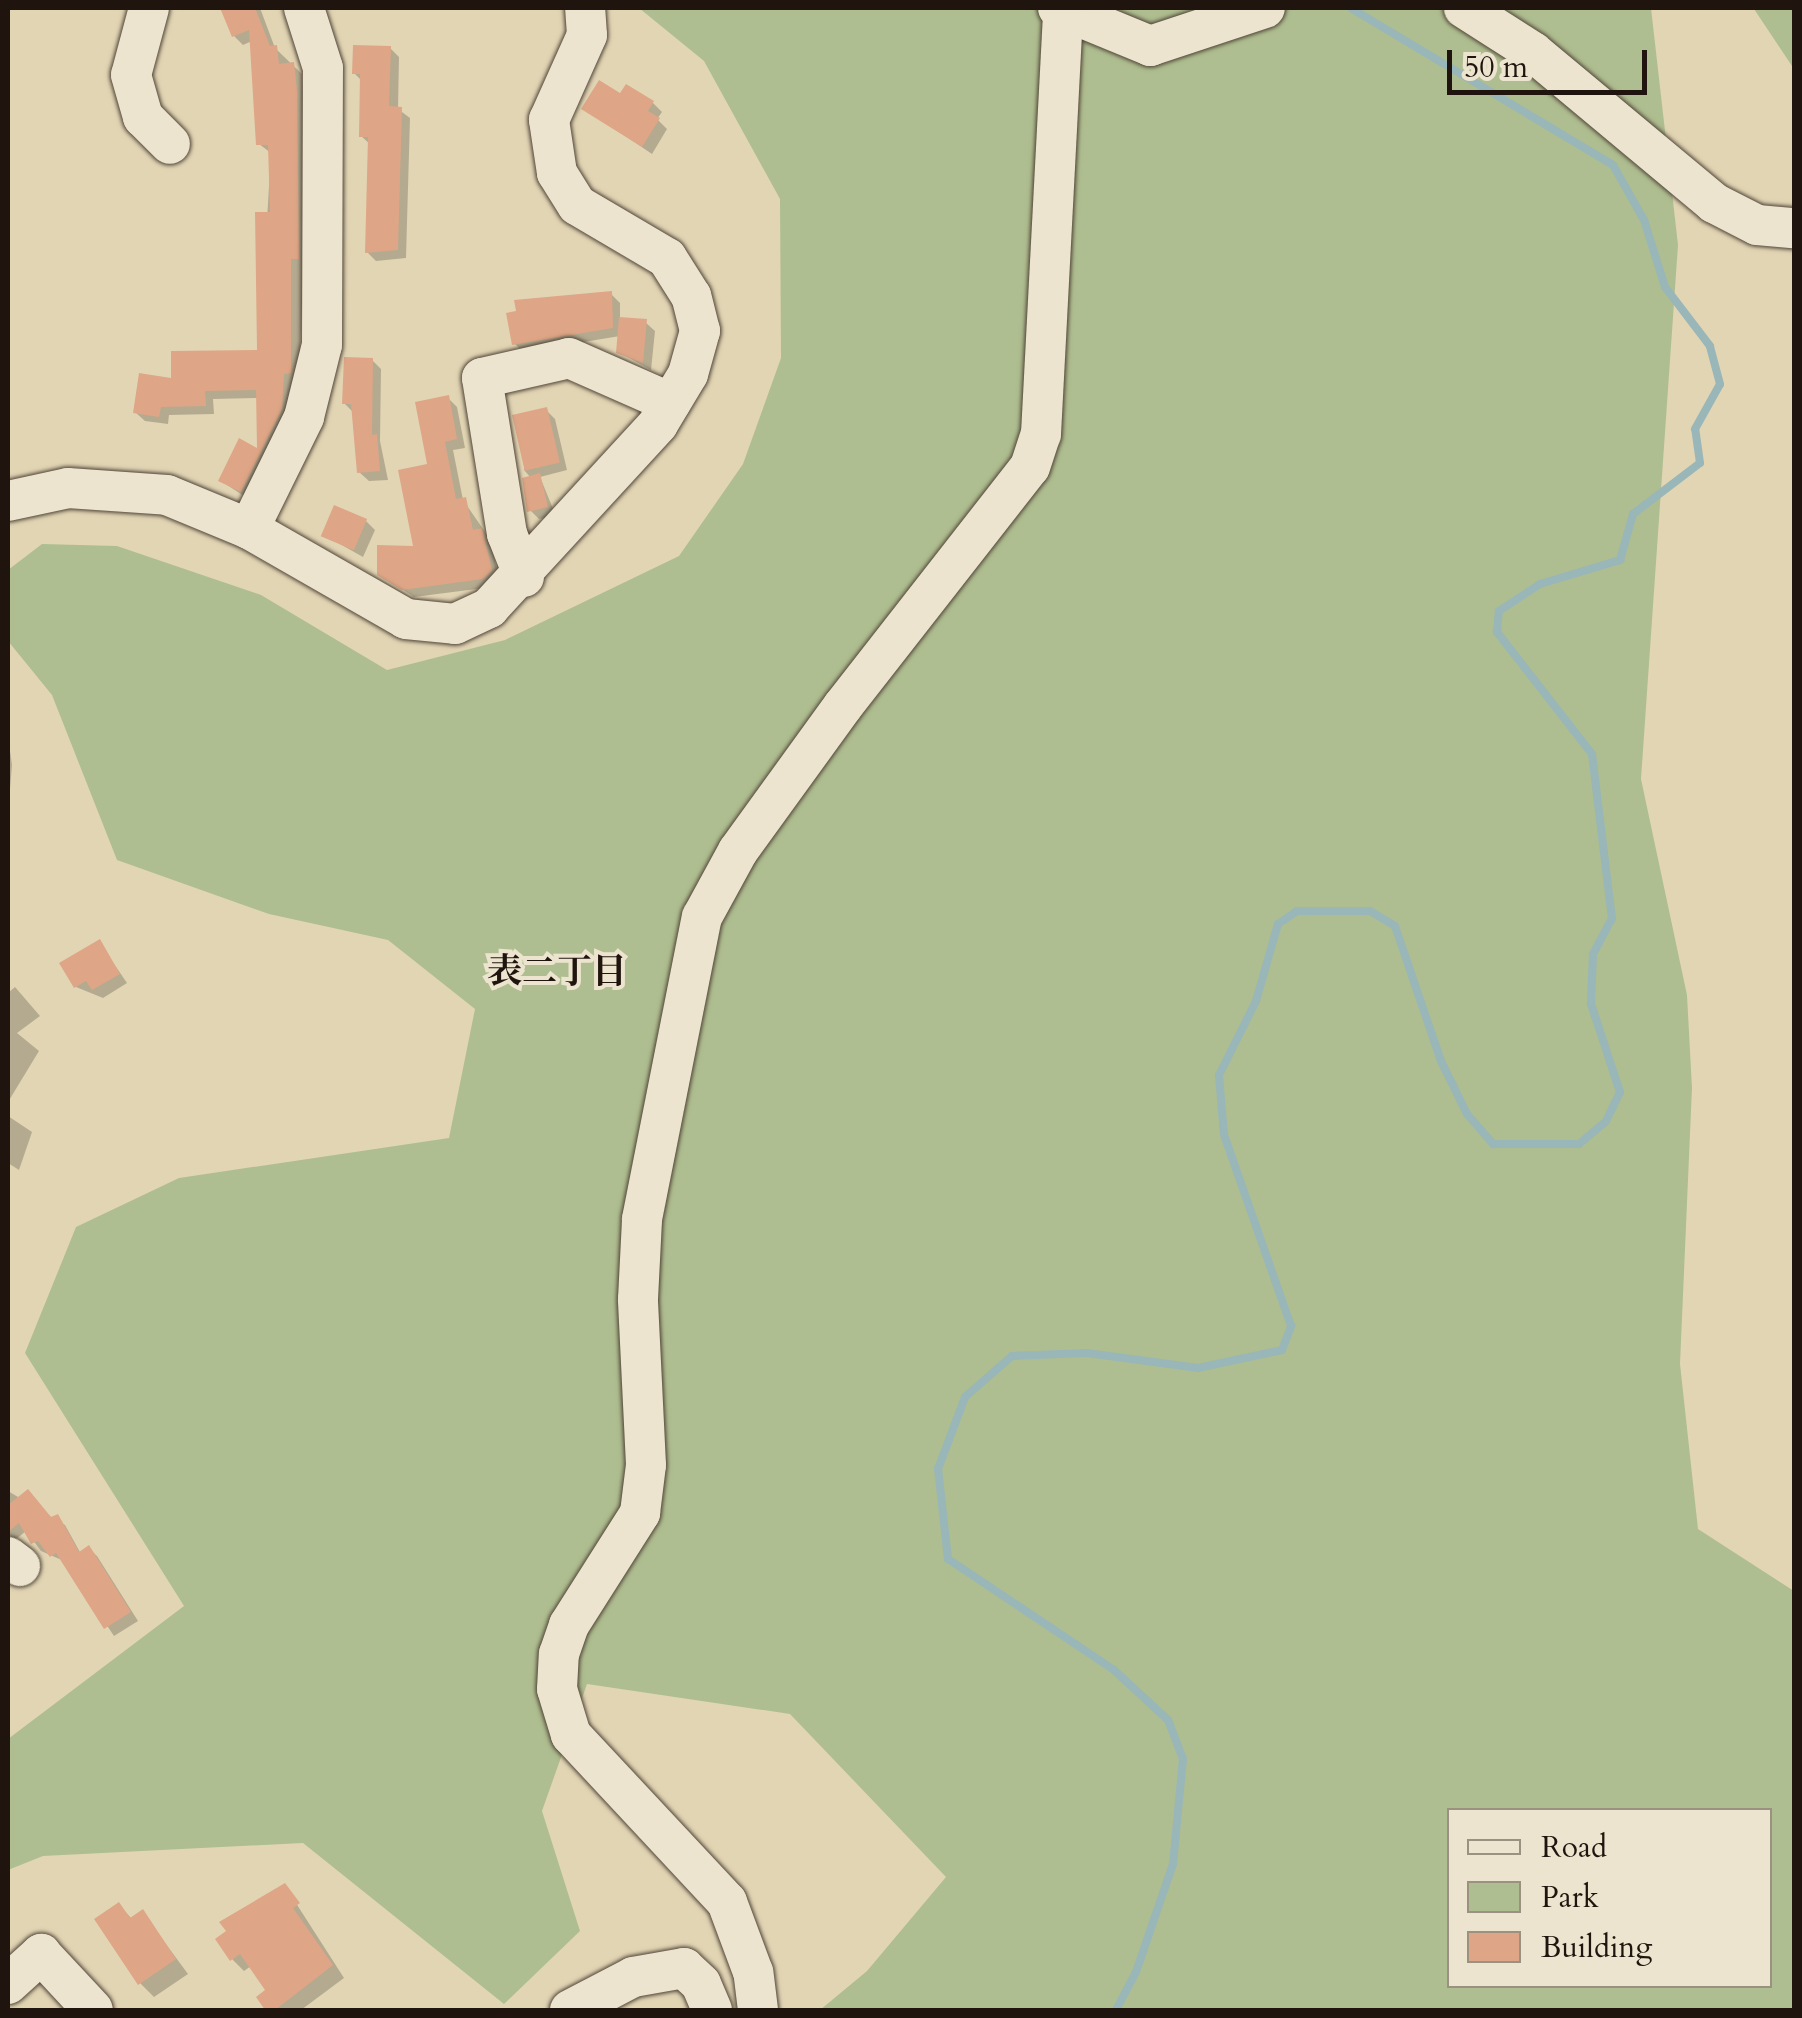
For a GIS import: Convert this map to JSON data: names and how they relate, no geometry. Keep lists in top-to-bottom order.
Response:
{
  "districts": ["表二丁目"],
  "legend": ["Road", "Park", "Building"],
  "scale_bar": "50 m"
}
